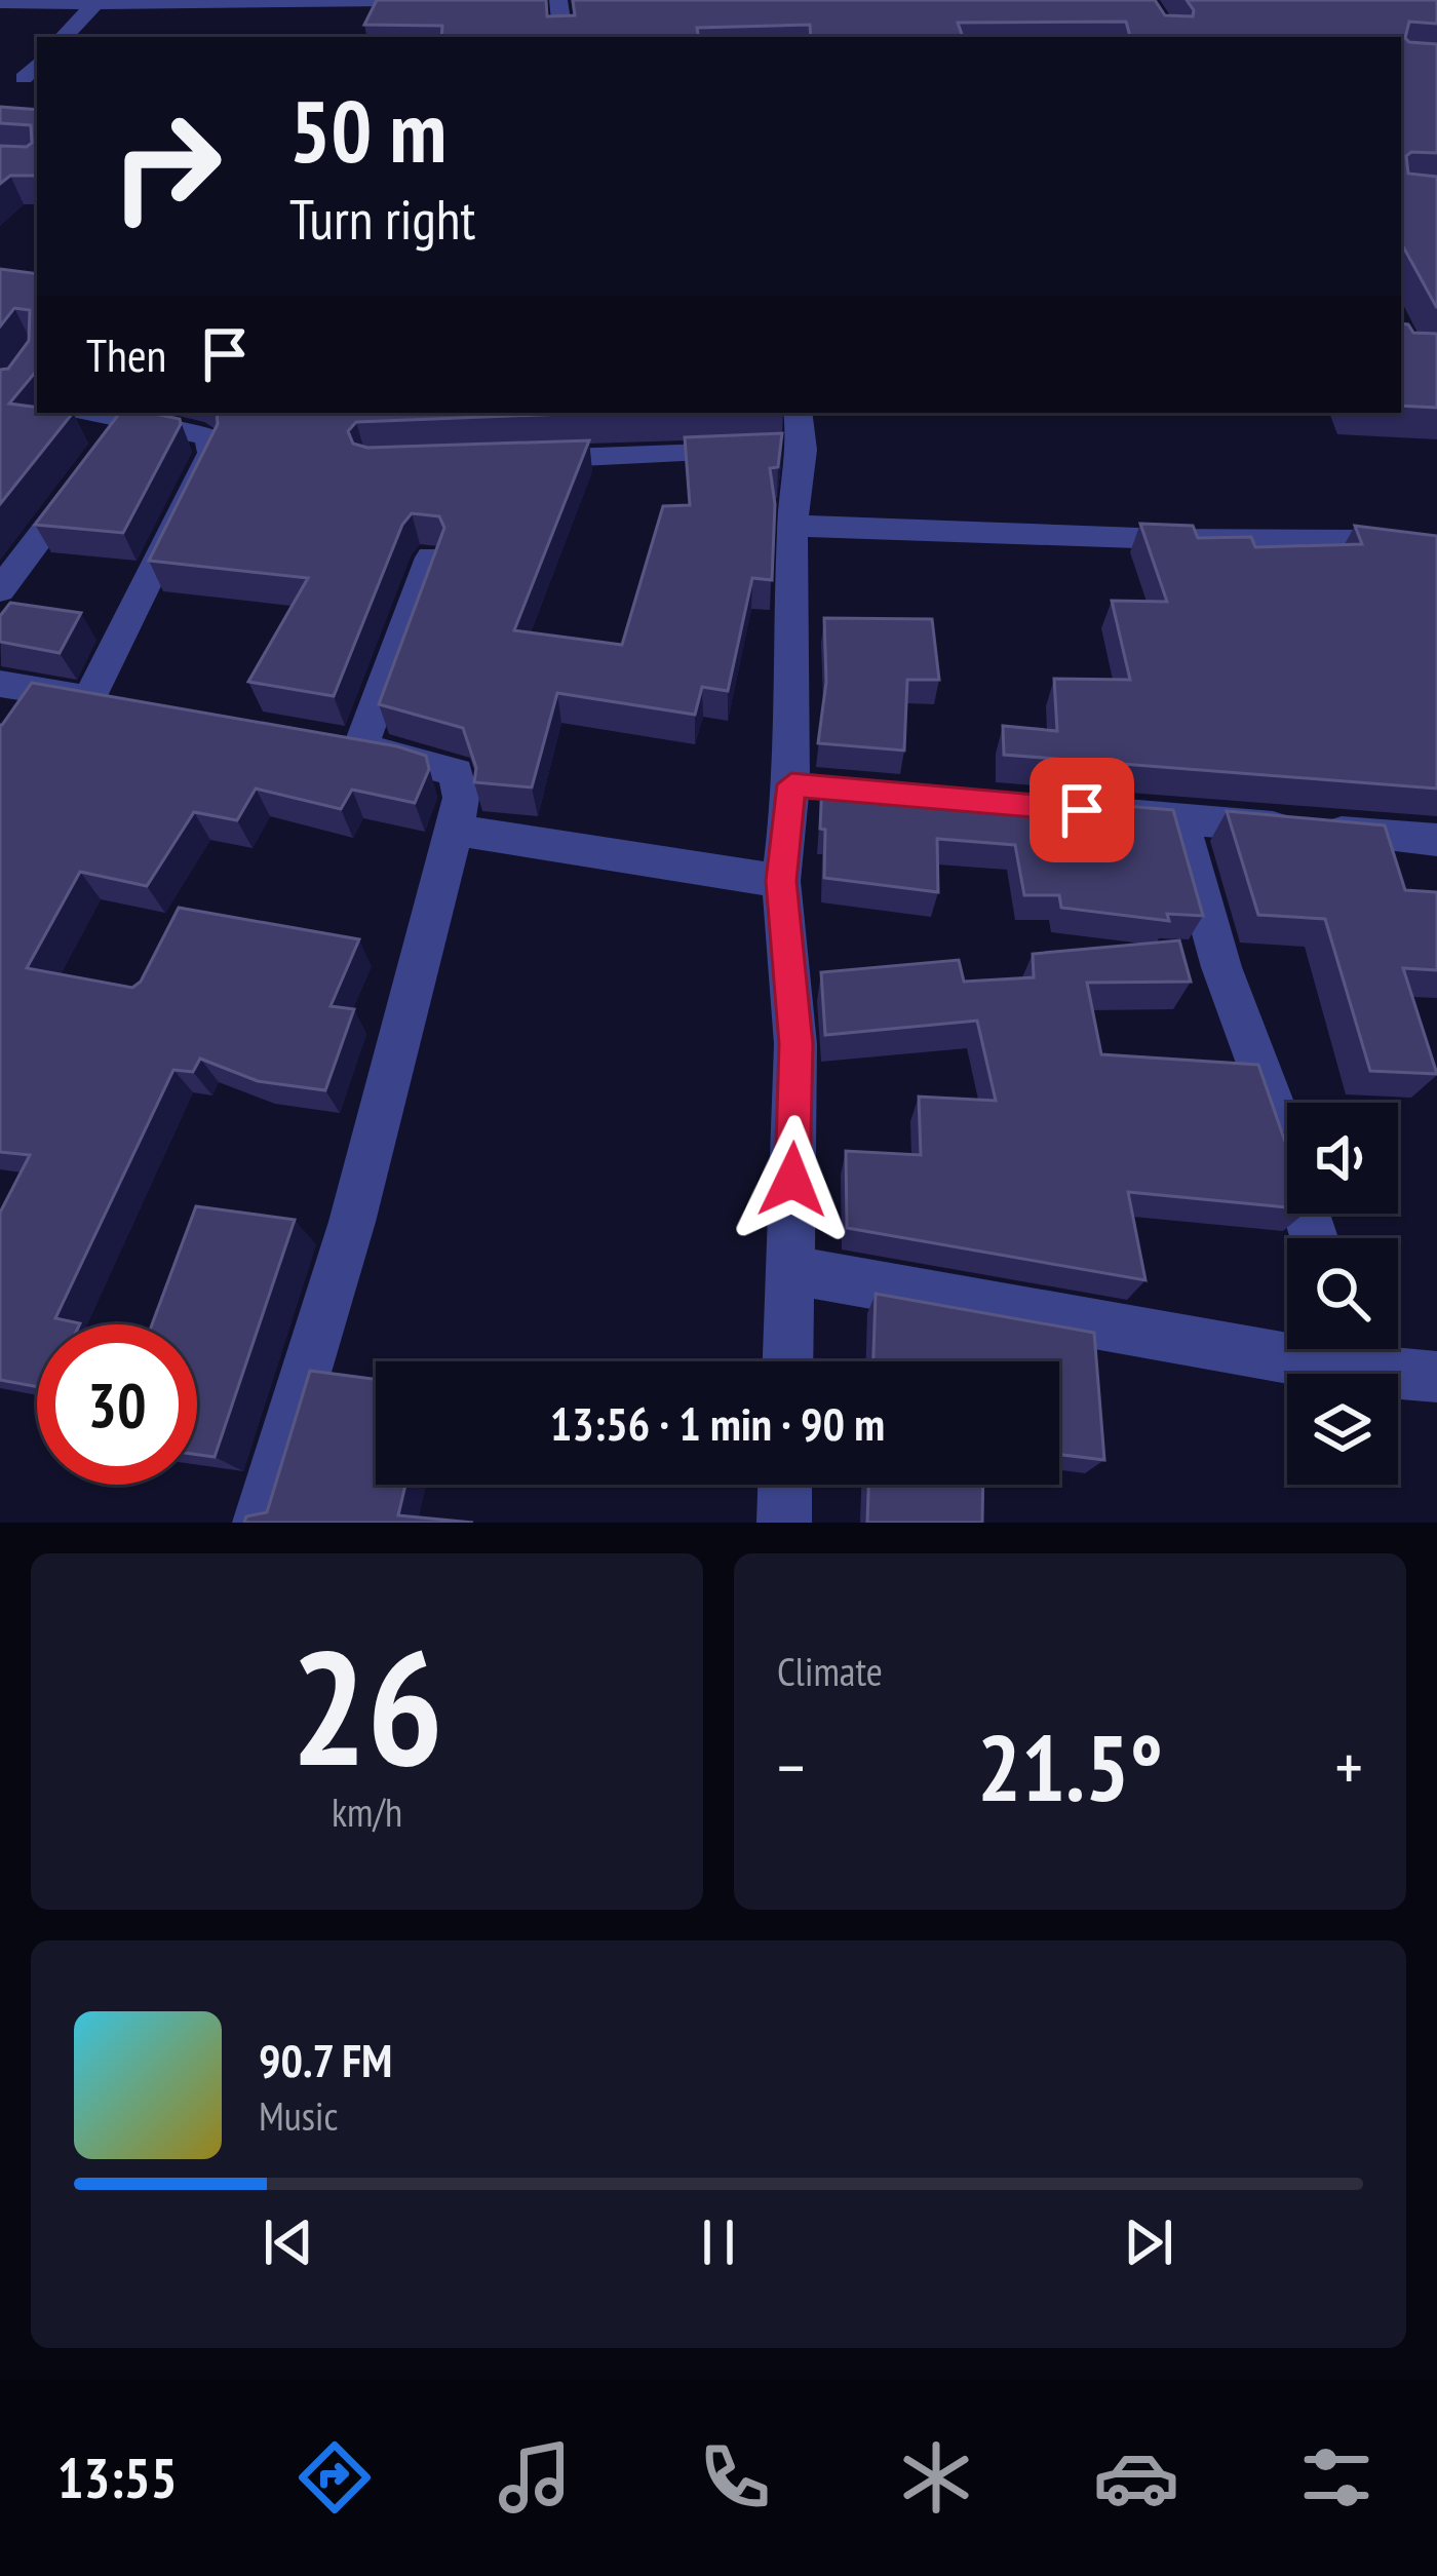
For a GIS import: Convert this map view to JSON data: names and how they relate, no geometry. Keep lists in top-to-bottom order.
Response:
{
  "page": {
    "turn": ["50 m", "Turn right"],
    "then": "Then",
    "limit": "30",
    "trip": "13:56 · 1 min · 90 m",
    "tile": [
      ["26", "km/h"],
      "Climate"
    ],
    "heat": ["−", "21.5°", "+"],
    "song": ["90.7 FM", "Music"],
    "tabs": "13:55"
  }
}
